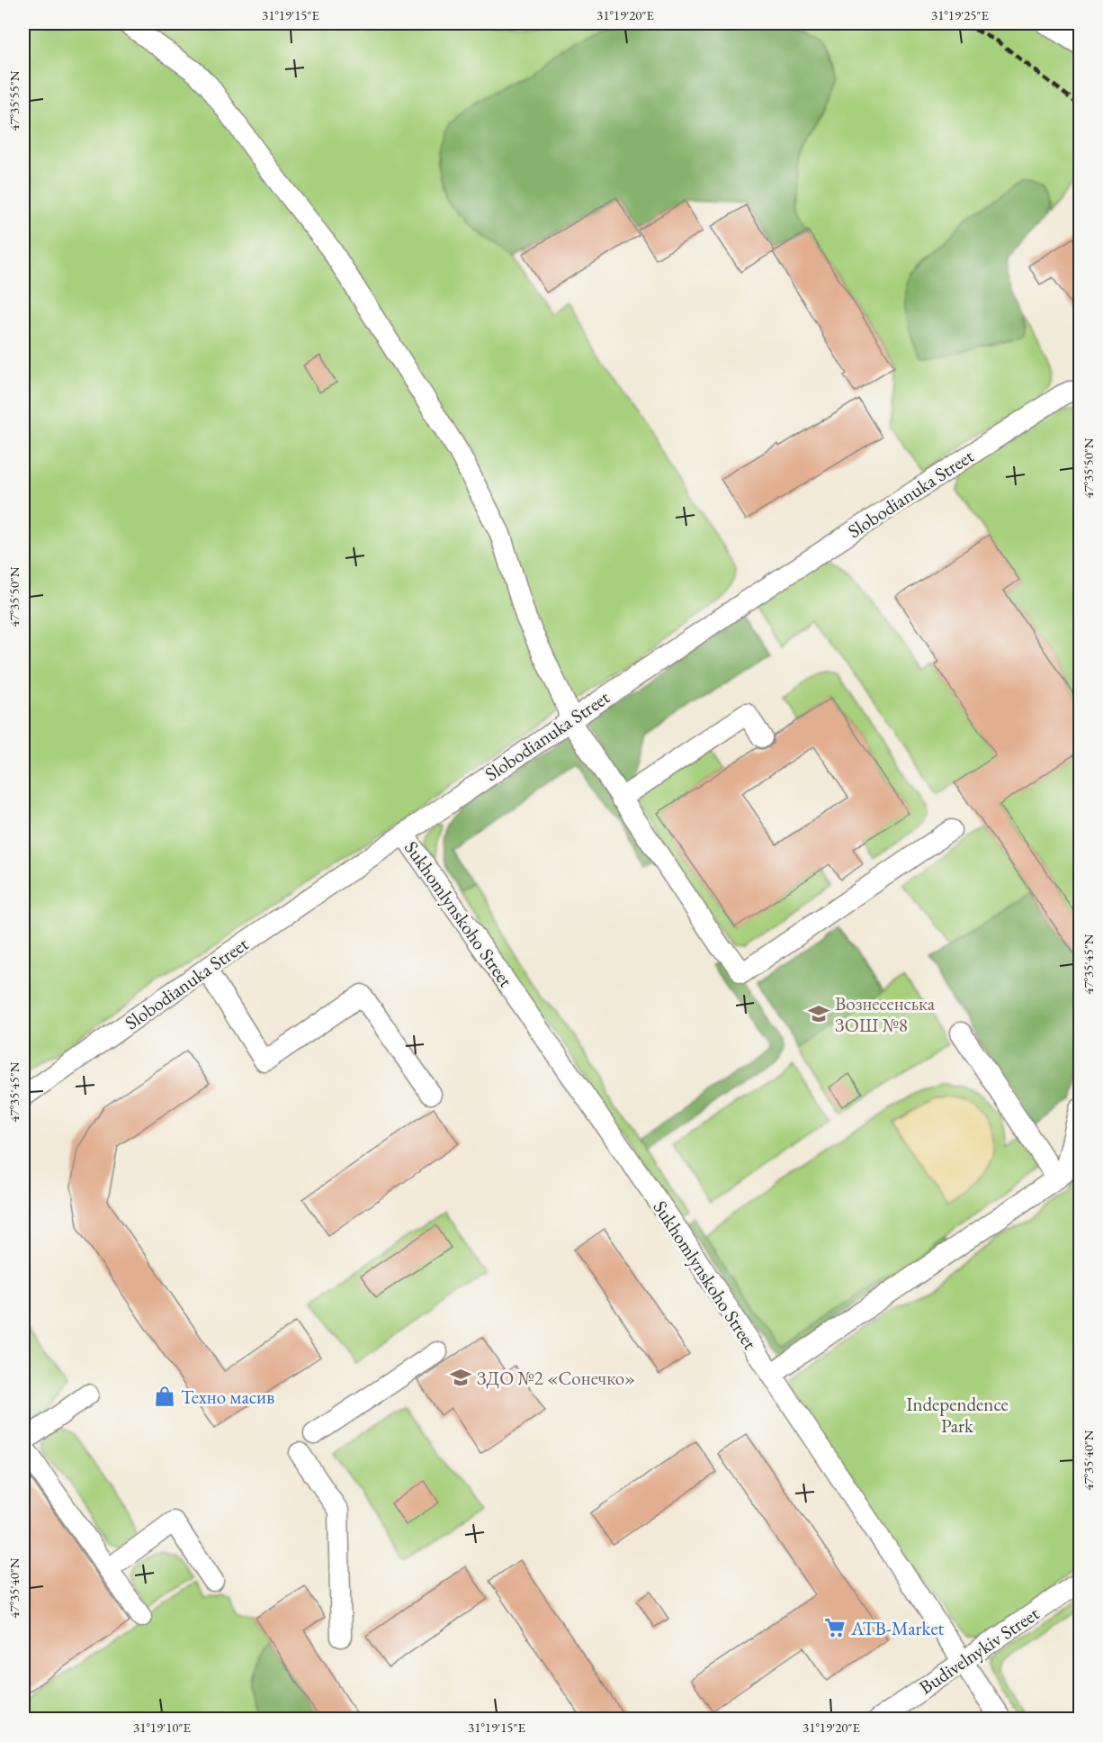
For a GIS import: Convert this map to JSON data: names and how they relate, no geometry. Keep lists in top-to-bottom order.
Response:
{
  "streets": {
    "street": ["Slobodianuka Street", "Sukhomlynskoho Street", "Budivelnykiv Street"]
  },
  "crossings": [
    ["Slobodianuka Street", "Sukhomlynskoho Street"],
    ["Sukhomlynskoho Street", "Budivelnykiv Street"]
  ],
  "parks": ["Independence Park"],
  "places": {
    "school or university": ["Вознесенська ЗОШ №8", "ЗДО №2 «Сонечко»"],
    "shop": ["Техно масив"],
    "supermarket": ["ATB-Market"]
  },
  "coordinates": [
    "31°19'15\"E",
    "31°19'20\"E",
    "31°19'25\"E",
    "47°35'55\"N",
    "47°35'50\"N",
    "47°35'45\"N",
    "47°35'40\"N",
    "31°19'10\"E"
  ]
}
